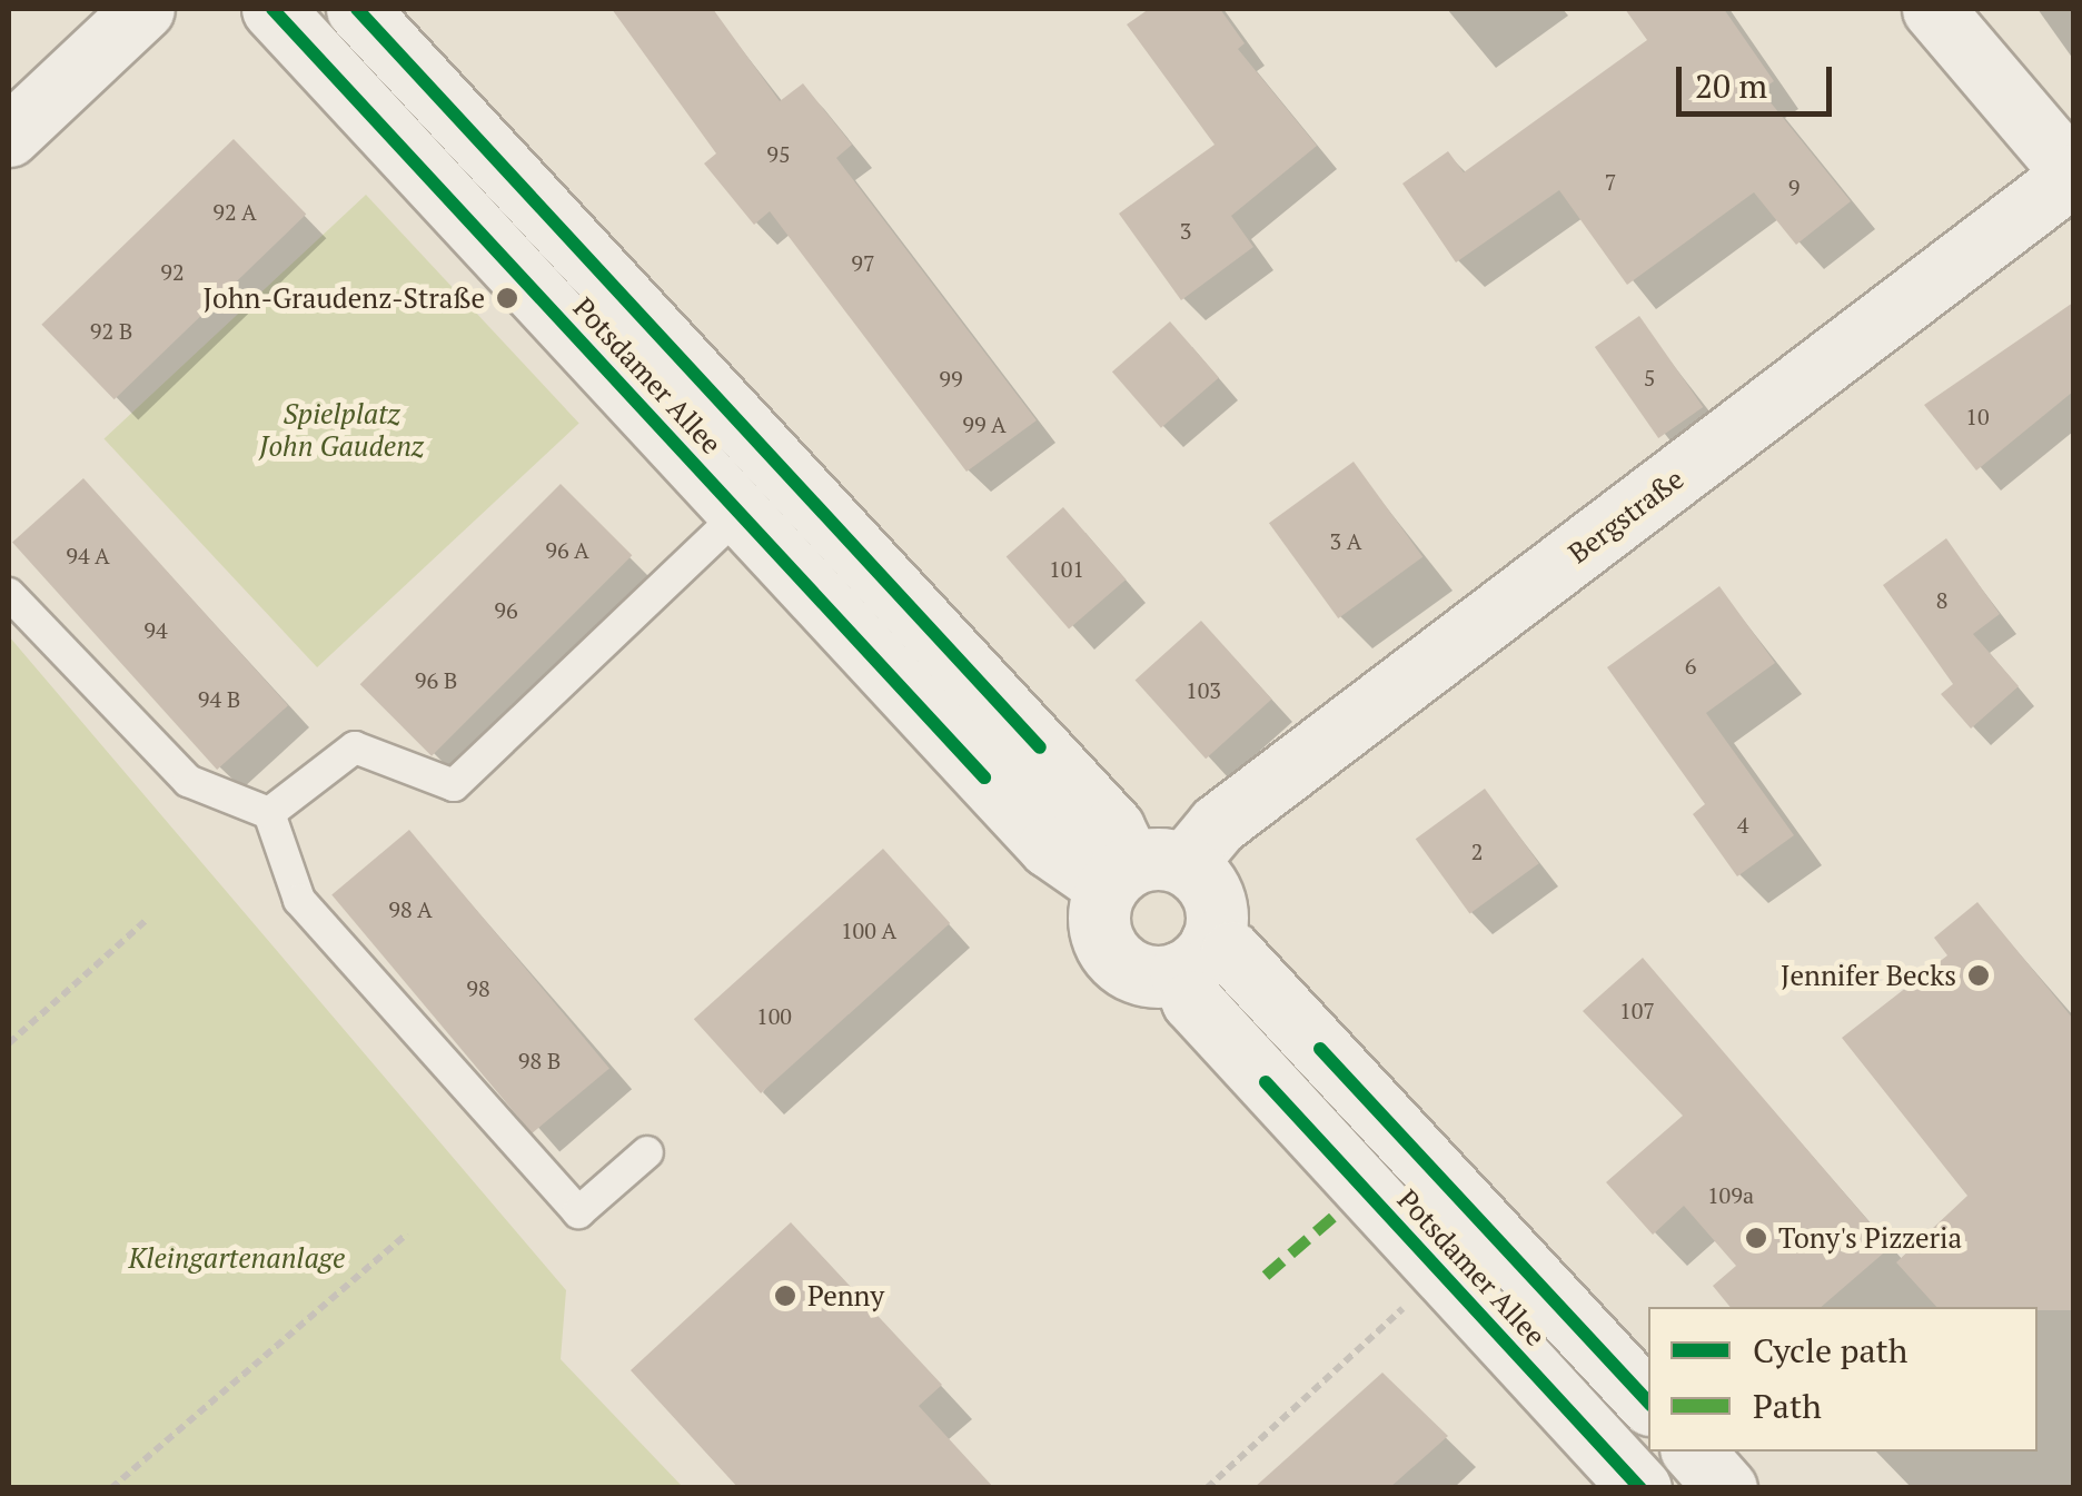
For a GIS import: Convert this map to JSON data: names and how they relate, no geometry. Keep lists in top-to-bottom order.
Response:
{
  "streets": {
    "street": ["Potsdamer Allee", "Bergstraße"]
  },
  "crossings": [
    ["Potsdamer Allee", "Bergstraße"]
  ],
  "parks": ["Spielplatz John Gaudenz", "Kleingartenanlage"],
  "places": [
    "John-Graudenz-Straße",
    "Jennifer Becks",
    "Tony's Pizzeria",
    "Penny"
  ],
  "house_numbers": [
    "95",
    "7",
    "9",
    "92 A",
    "3",
    "97",
    "92",
    "92 B",
    "5",
    "99",
    "10",
    "99 A",
    "3 A",
    "96 A",
    "94 A",
    "101",
    "8",
    "96",
    "94",
    "6",
    "96 B",
    "103",
    "94 B",
    "4",
    "2",
    "98 A",
    "100 A",
    "98",
    "107",
    "100",
    "98 B",
    "109a"
  ],
  "legend": ["Cycle path", "Path"],
  "scale_bar": "20 m"
}
